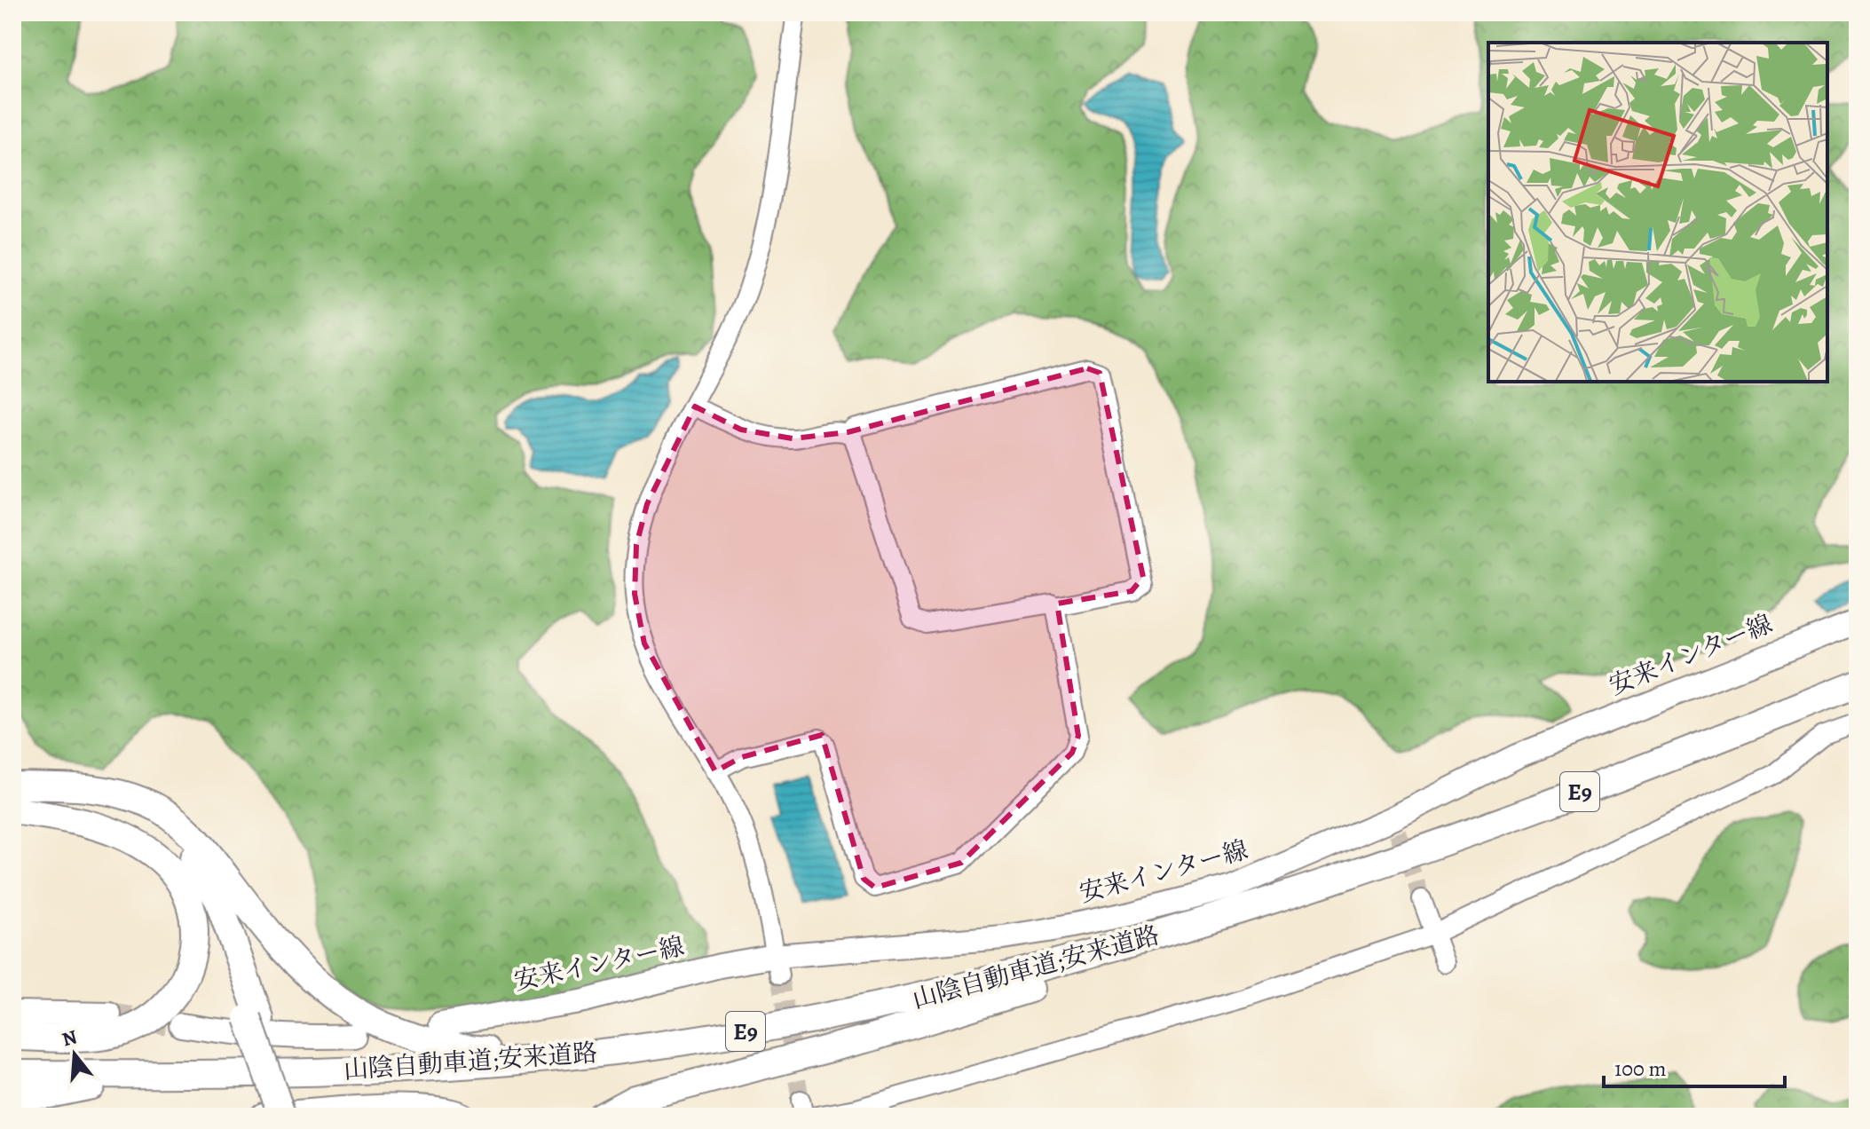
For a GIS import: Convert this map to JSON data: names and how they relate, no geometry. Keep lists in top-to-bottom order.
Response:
{
  "streets": {
    "highway": ["E9", "山陰自動車道;安来道路"],
    "main road": ["安来インター線"]
  },
  "crossings": [
    ["E9", "山陰自動車道;安来道路"]
  ],
  "scale_bar": "100 m",
  "north": "top"
}
